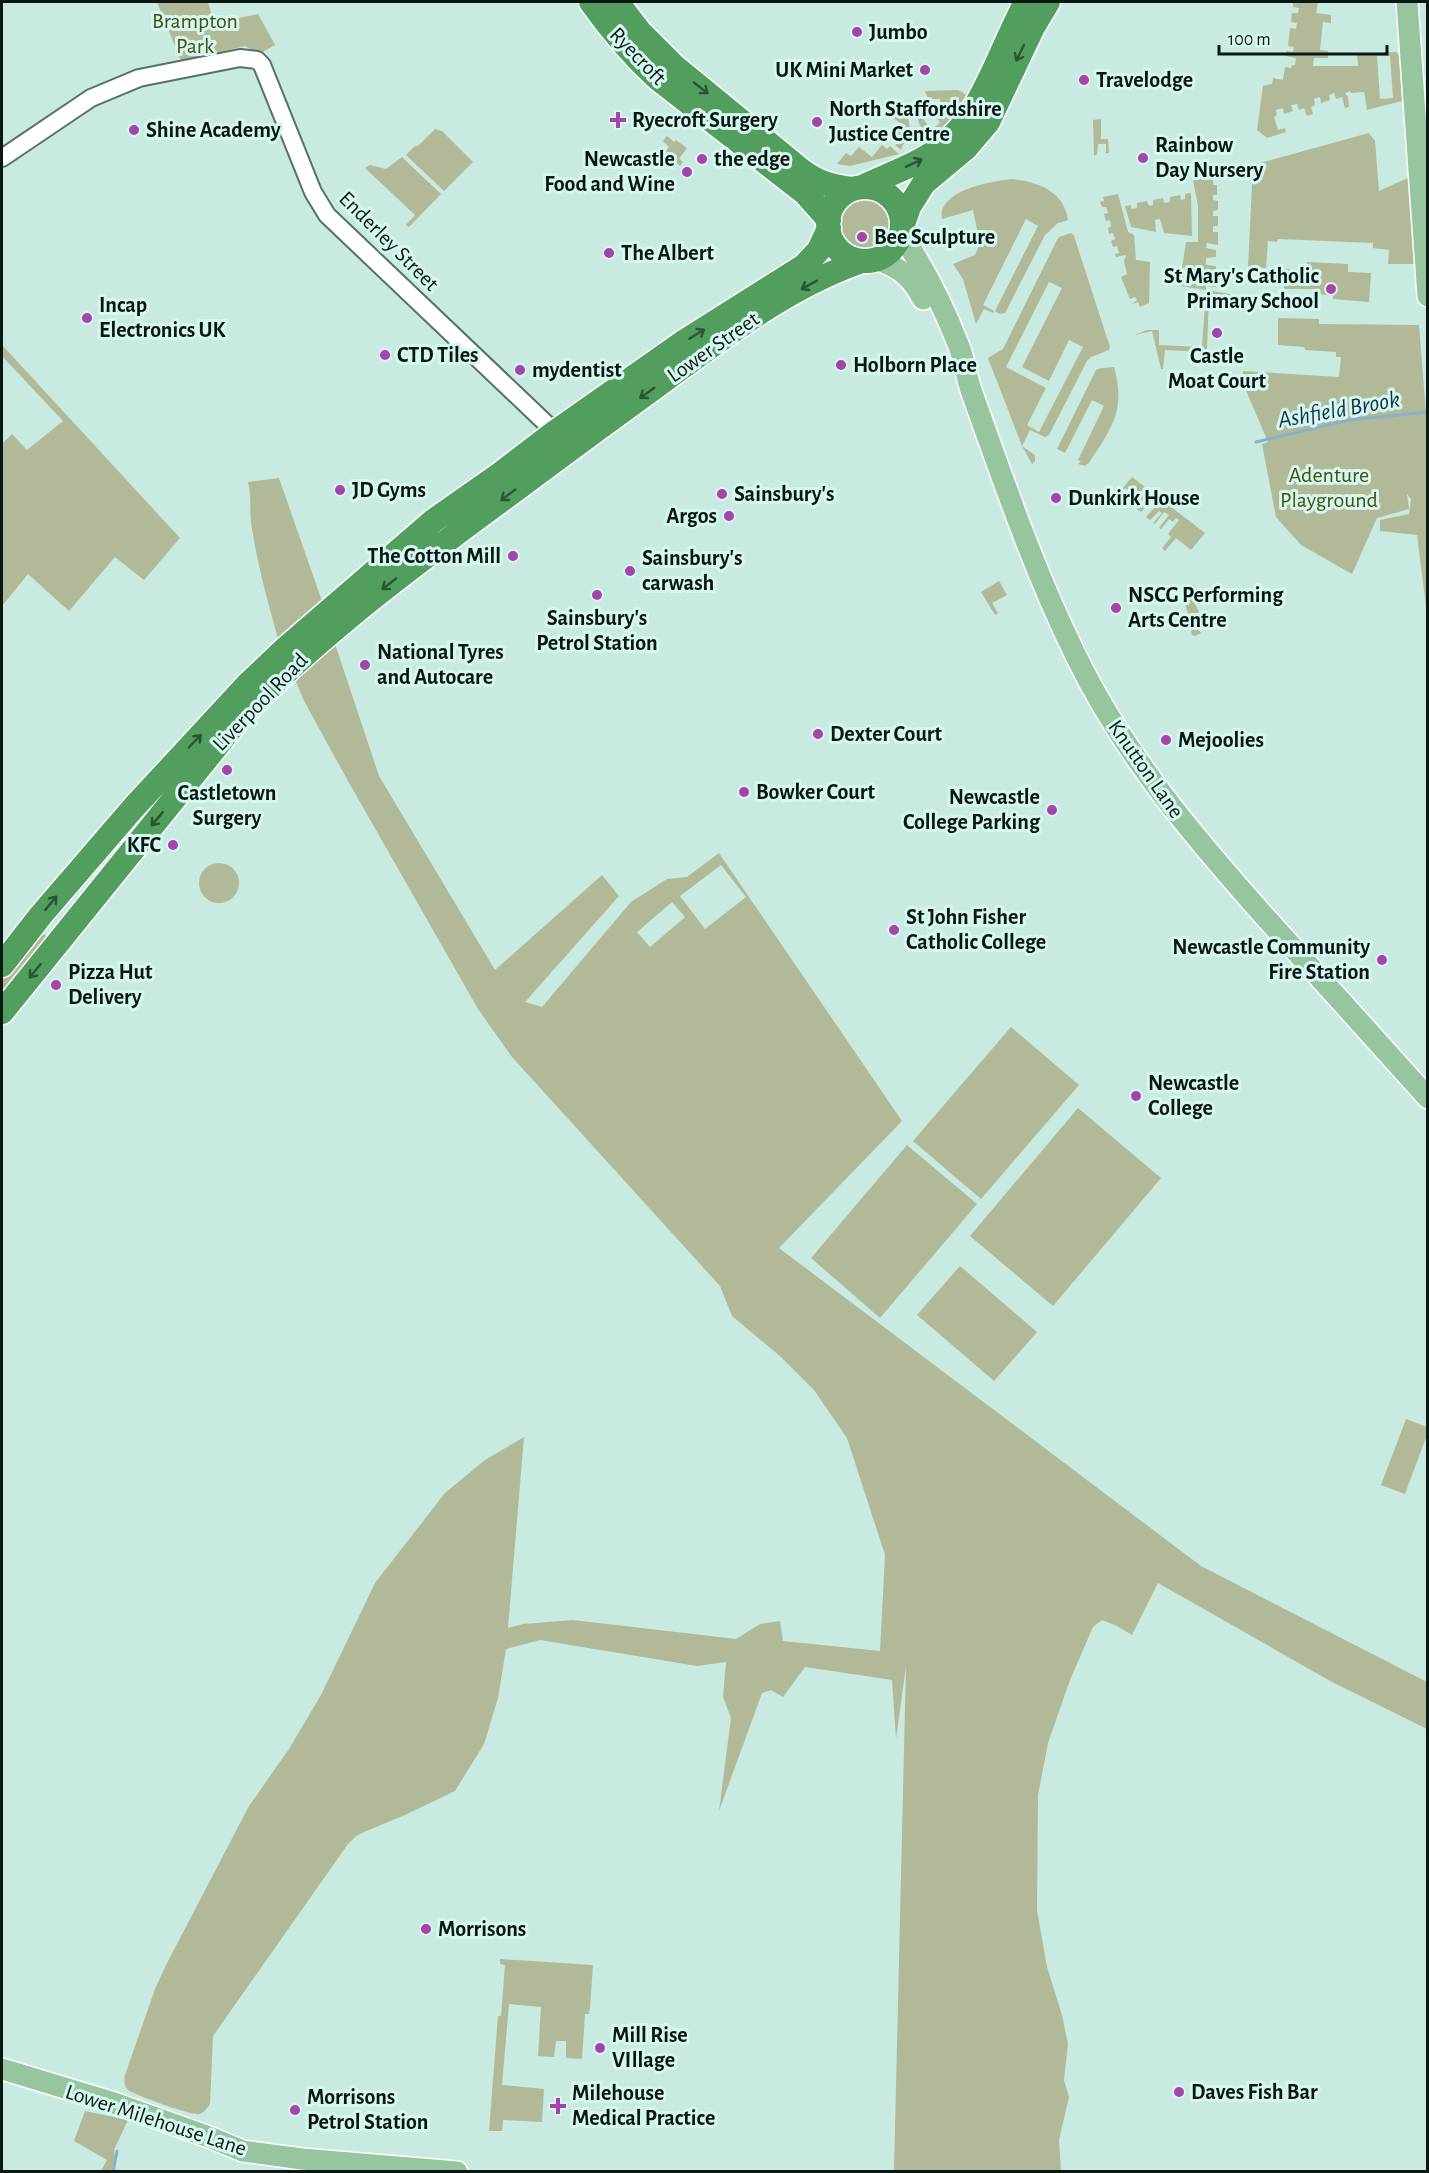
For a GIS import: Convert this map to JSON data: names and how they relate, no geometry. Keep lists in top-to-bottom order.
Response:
{
  "streets": {
    "highway": ["Ryecroft", "Lower Street", "Liverpool Road"],
    "main road": ["Knutton Lane", "Lower Milehouse Lane"],
    "street": ["Enderley Street"]
  },
  "crossings": [
    ["Ryecroft", "Lower Street"],
    ["Ryecroft", "Knutton Lane"],
    ["Enderley Street", "Lower Street"],
    ["Enderley Street", "Liverpool Road"],
    ["Lower Street", "Liverpool Road"],
    ["Lower Street", "Knutton Lane"]
  ],
  "water": ["Ashfield Brook"],
  "parks": ["Brampton Park", "Adenture Playground"],
  "places": {
    "other": [
      "Jumbo",
      "UK Mini Market",
      "Travelodge",
      "North Staffordshire Justice Centre",
      "Shine Academy",
      "Rainbow Day Nursery",
      "the edge",
      "Newcastle Food and Wine",
      "Bee Sculpture",
      "The Albert",
      "St Mary's Catholic Primary School",
      "Incap Electronics UK",
      "Castle Moat Court",
      "CTD Tiles",
      "Holborn Place",
      "mydentist",
      "JD Gyms",
      "Sainsbury's",
      "Dunkirk House",
      "Argos",
      "The Cotton Mill",
      "Sainsbury's carwash",
      "Sainsbury's Petrol Station",
      "NSCG Performing Arts Centre",
      "National Tyres and Autocare",
      "Dexter Court",
      "Mejoolies",
      "Castletown Surgery",
      "Bowker Court",
      "Newcastle College Parking",
      "KFC",
      "St John Fisher Catholic College",
      "Newcastle Community Fire Station",
      "Pizza Hut Delivery",
      "Newcastle College",
      "Morrisons",
      "Mill Rise VIllage",
      "Daves Fish Bar",
      "Morrisons Petrol Station"
    ],
    "health": ["Ryecroft Surgery", "Milehouse Medical Practice"]
  },
  "scale_bar": "100 m"
}
